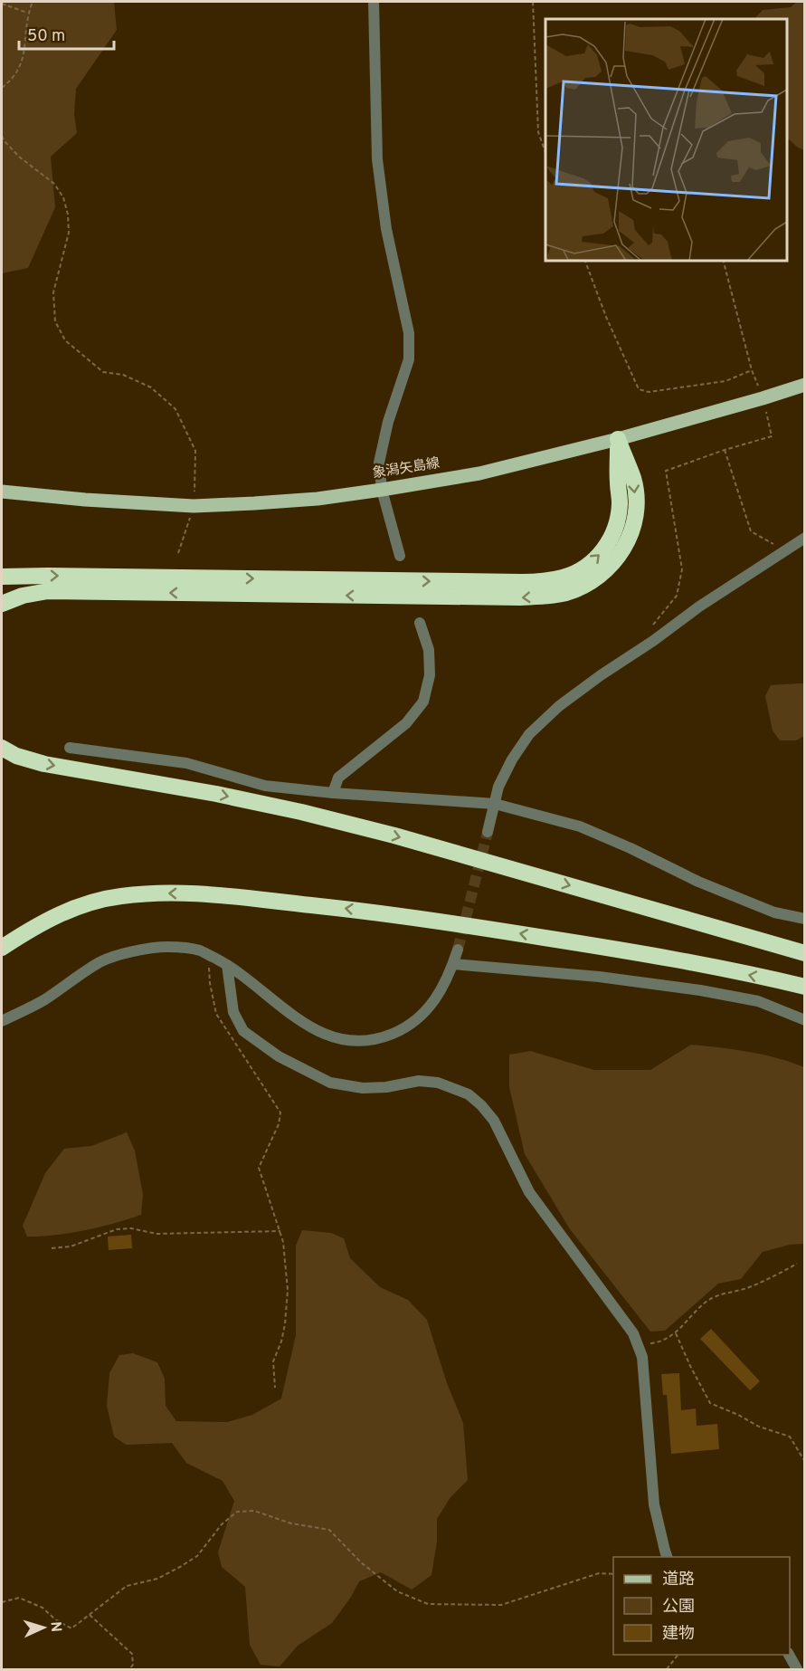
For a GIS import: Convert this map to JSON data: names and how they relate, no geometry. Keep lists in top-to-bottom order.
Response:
{
  "streets": {
    "main road": ["象潟矢島線"]
  },
  "legend": ["道路", "公園", "建物"],
  "scale_bar": "50 m",
  "north": "right"
}
